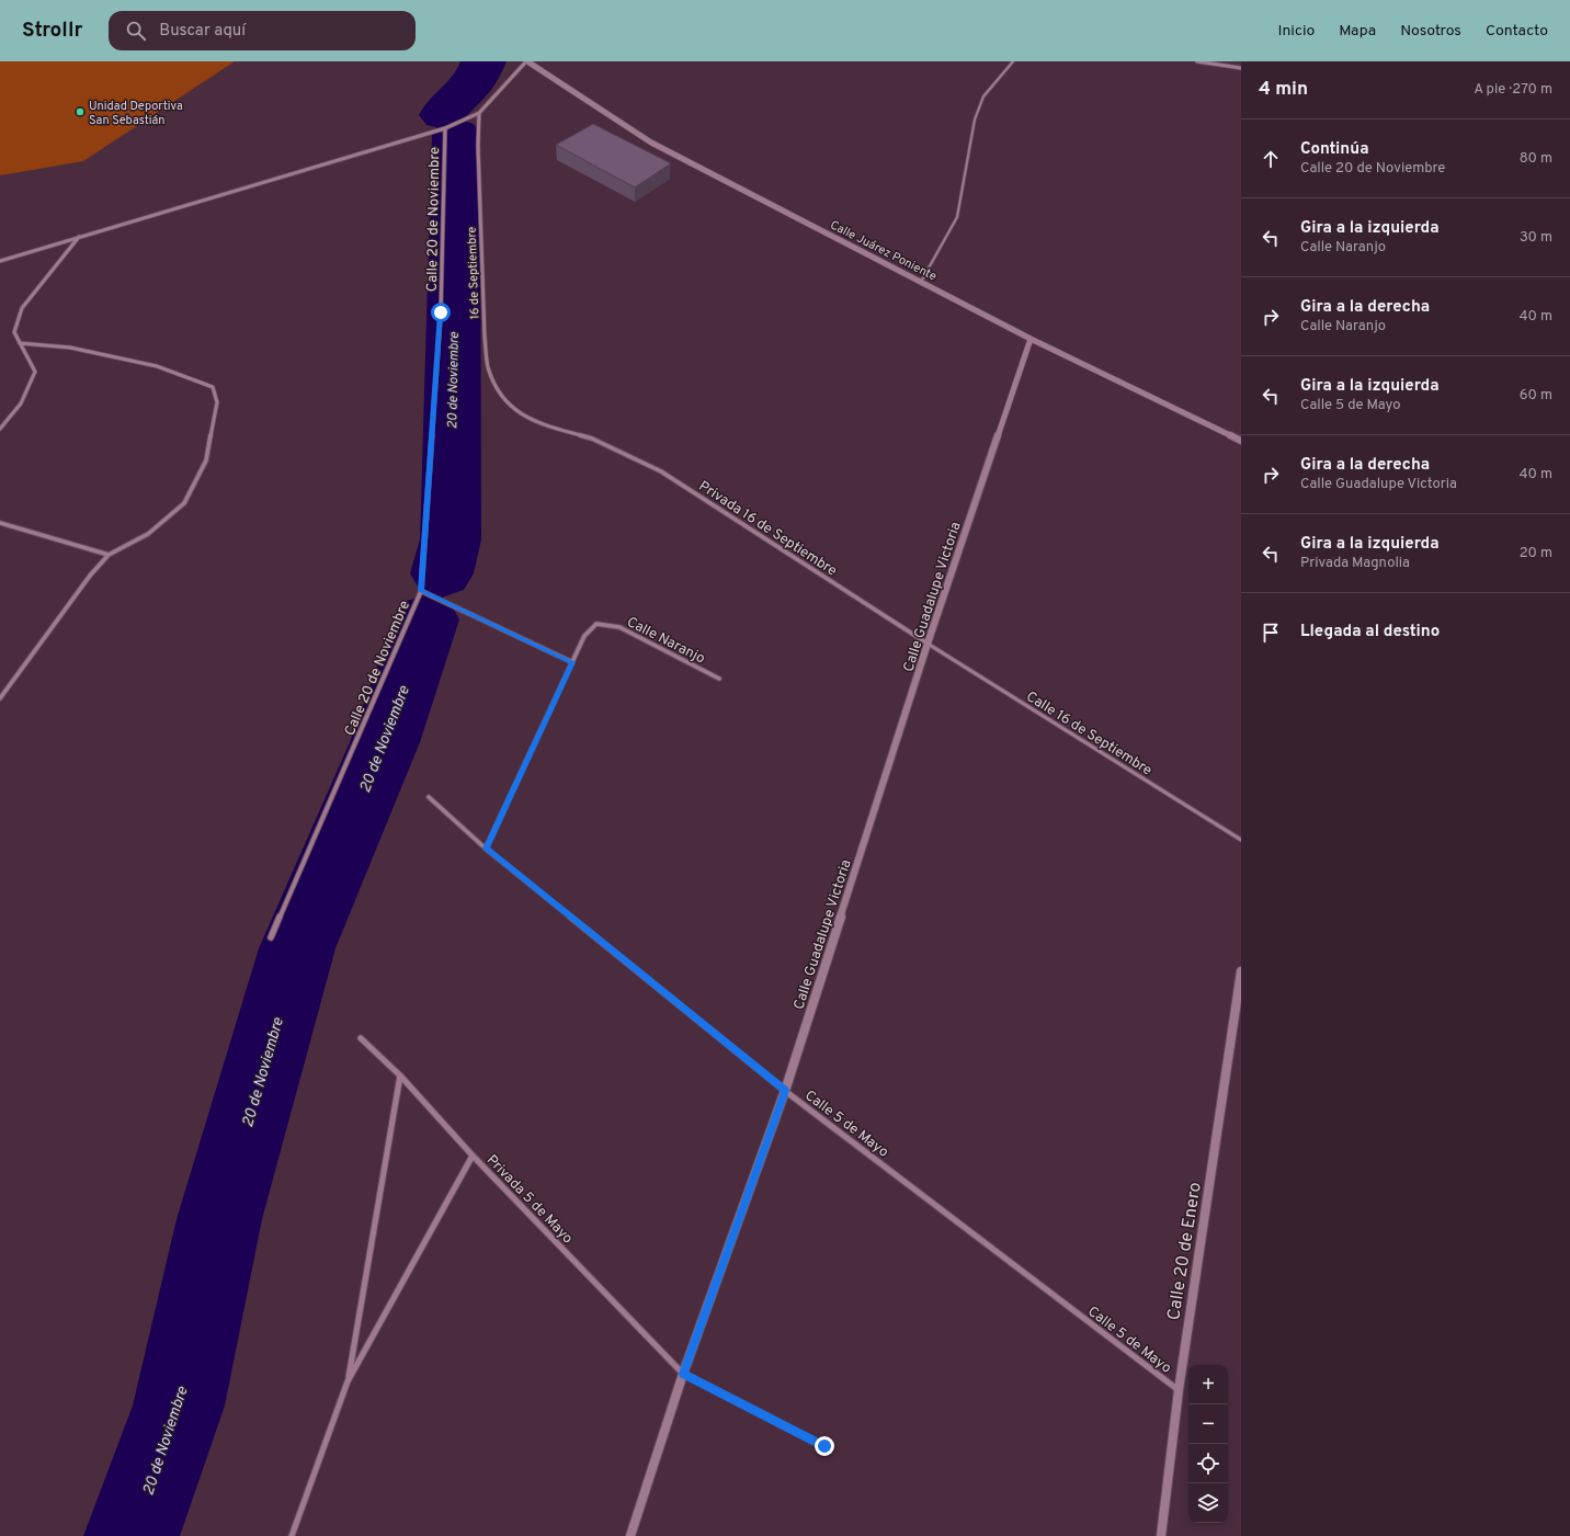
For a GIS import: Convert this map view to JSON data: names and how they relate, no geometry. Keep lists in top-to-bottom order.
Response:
{
  "streets": {
    "street": [
      "Calle 20 de Noviembre",
      "Calle Juárez Poniente",
      "16 de Septiembre",
      "Privada 16 de Septiembre",
      "Calle Guadalupe Victoria",
      "Calle Naranjo",
      "Calle 5 de Mayo",
      "Privada 5 de Mayo",
      "Calle 20 de Enero"
    ],
    "lane": ["Calle 16 de Septiembre"]
  },
  "crossings": [
    ["Calle Juárez Poniente", "Calle Guadalupe Victoria"],
    ["16 de Septiembre", "Privada 16 de Septiembre"],
    ["Privada 16 de Septiembre", "Calle Guadalupe Victoria"],
    ["Privada 16 de Septiembre", "Calle 16 de Septiembre"],
    ["Calle Guadalupe Victoria", "Calle 16 de Septiembre"],
    ["Calle Guadalupe Victoria", "Calle 5 de Mayo"],
    ["Calle Guadalupe Victoria", "Privada 5 de Mayo"],
    ["Calle Naranjo", "Calle 5 de Mayo"],
    ["Calle 5 de Mayo", "Calle 20 de Enero"]
  ],
  "water": ["20 de Noviembre"],
  "places": ["Unidad Deportiva San Sebastián"],
  "page": {
    "header": "Strollr",
    "search": "Buscar aquí",
    "nav": [
      "Inicio",
      "Mapa",
      "Nosotros",
      "Contacto"
    ],
    "heading": ["4 min", "A pie · 270 m"],
    "list": [
      ["Continúa", "Calle 20 de Noviembre", "80 m"],
      ["Gira a la izquierda", "Calle Naranjo", "30 m"],
      ["Gira a la derecha", "Calle Naranjo", "40 m"],
      ["Gira a la izquierda", "Calle 5 de Mayo", "60 m"],
      ["Gira a la derecha", "Calle Guadalupe Victoria", "40 m"],
      ["Gira a la izquierda", "Privada Magnolia", "20 m"],
      "Llegada al destino"
    ],
    "map_buttons": ["+", "−"]
  }
}
